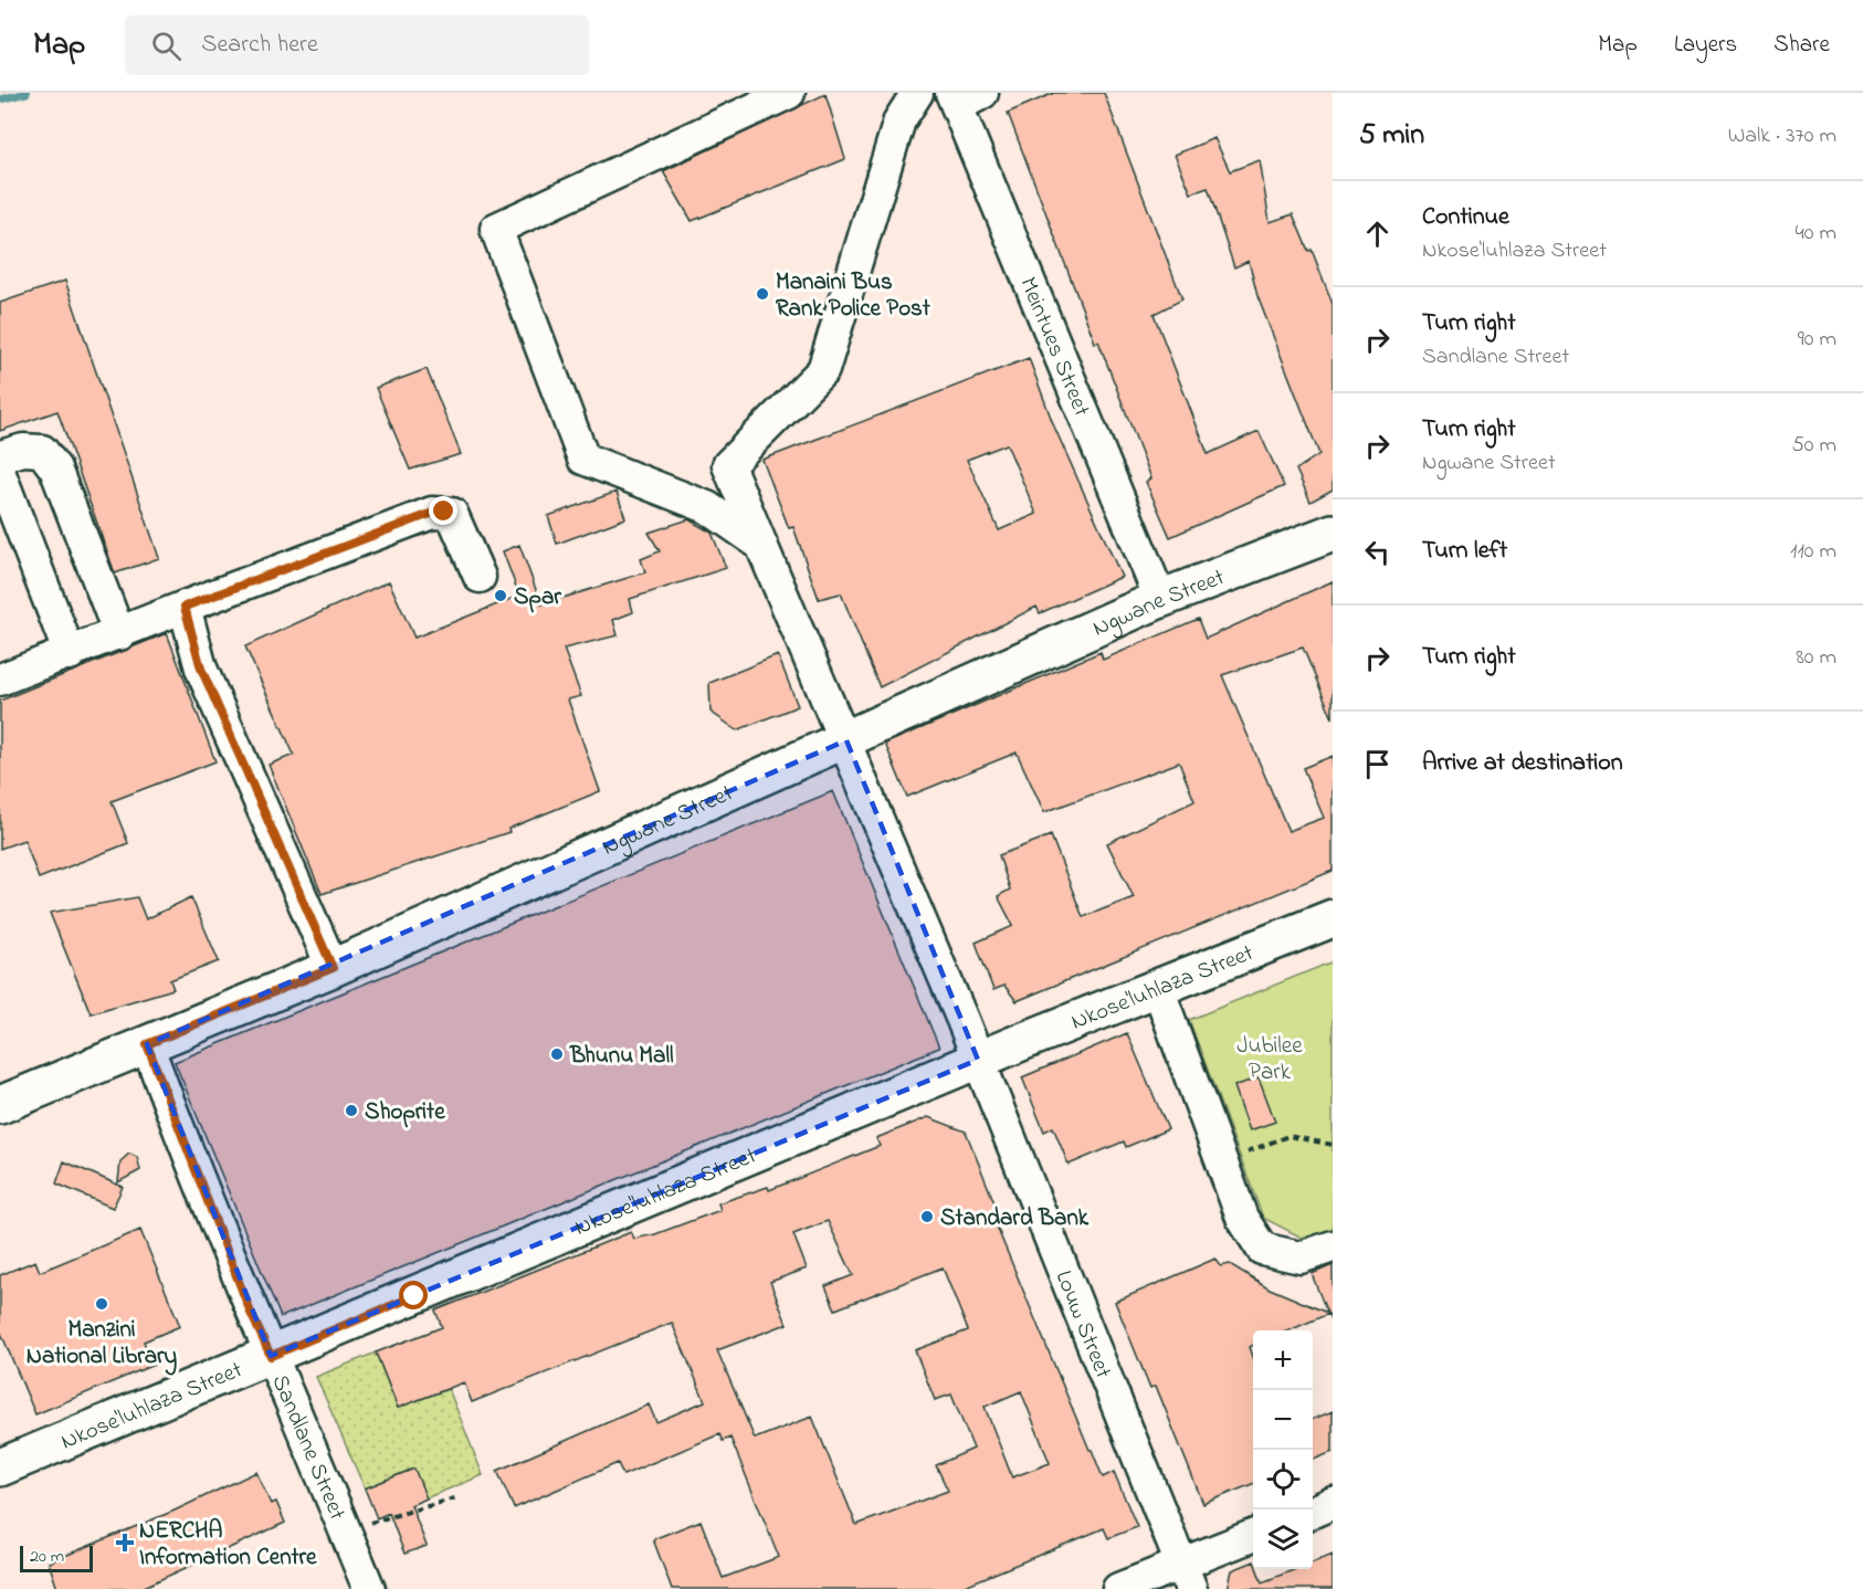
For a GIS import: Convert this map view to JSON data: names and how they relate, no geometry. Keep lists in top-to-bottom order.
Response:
{
  "streets": {
    "main road": ["Ngwane Street", "Nkose'luhlaza Street"],
    "street": ["Meintues Street", "Louw Street", "Sandlane Street"]
  },
  "crossings": [
    ["Meintues Street", "Ngwane Street"],
    ["Ngwane Street", "Louw Street"],
    ["Ngwane Street", "Sandlane Street"],
    ["Nkose'luhlaza Street", "Louw Street"],
    ["Nkose'luhlaza Street", "Sandlane Street"]
  ],
  "parks": ["Jubilee Park"],
  "places": {
    "other": [
      "Manaini Bus Rank Police Post",
      "Spar",
      "Bhunu Mall",
      "Shoprite",
      "Standard Bank",
      "Manzini National Library"
    ],
    "health": ["NERCHA Information Centre"]
  },
  "scale_bar": "20 m",
  "page": {
    "header": "Map",
    "search": "Search here",
    "nav": ["Map", "Layers", "Share"],
    "heading": ["5 min", "Walk · 370 m"],
    "list": [
      ["Continue", "Nkose'luhlaza Street", "40 m"],
      ["Turn right", "Sandlane Street", "90 m"],
      ["Turn right", "Ngwane Street", "50 m"],
      ["Turn left", "110 m"],
      ["Turn right", "80 m"],
      "Arrive at destination"
    ],
    "map_buttons": ["+", "−"],
    "scale": "20 m"
  }
}
